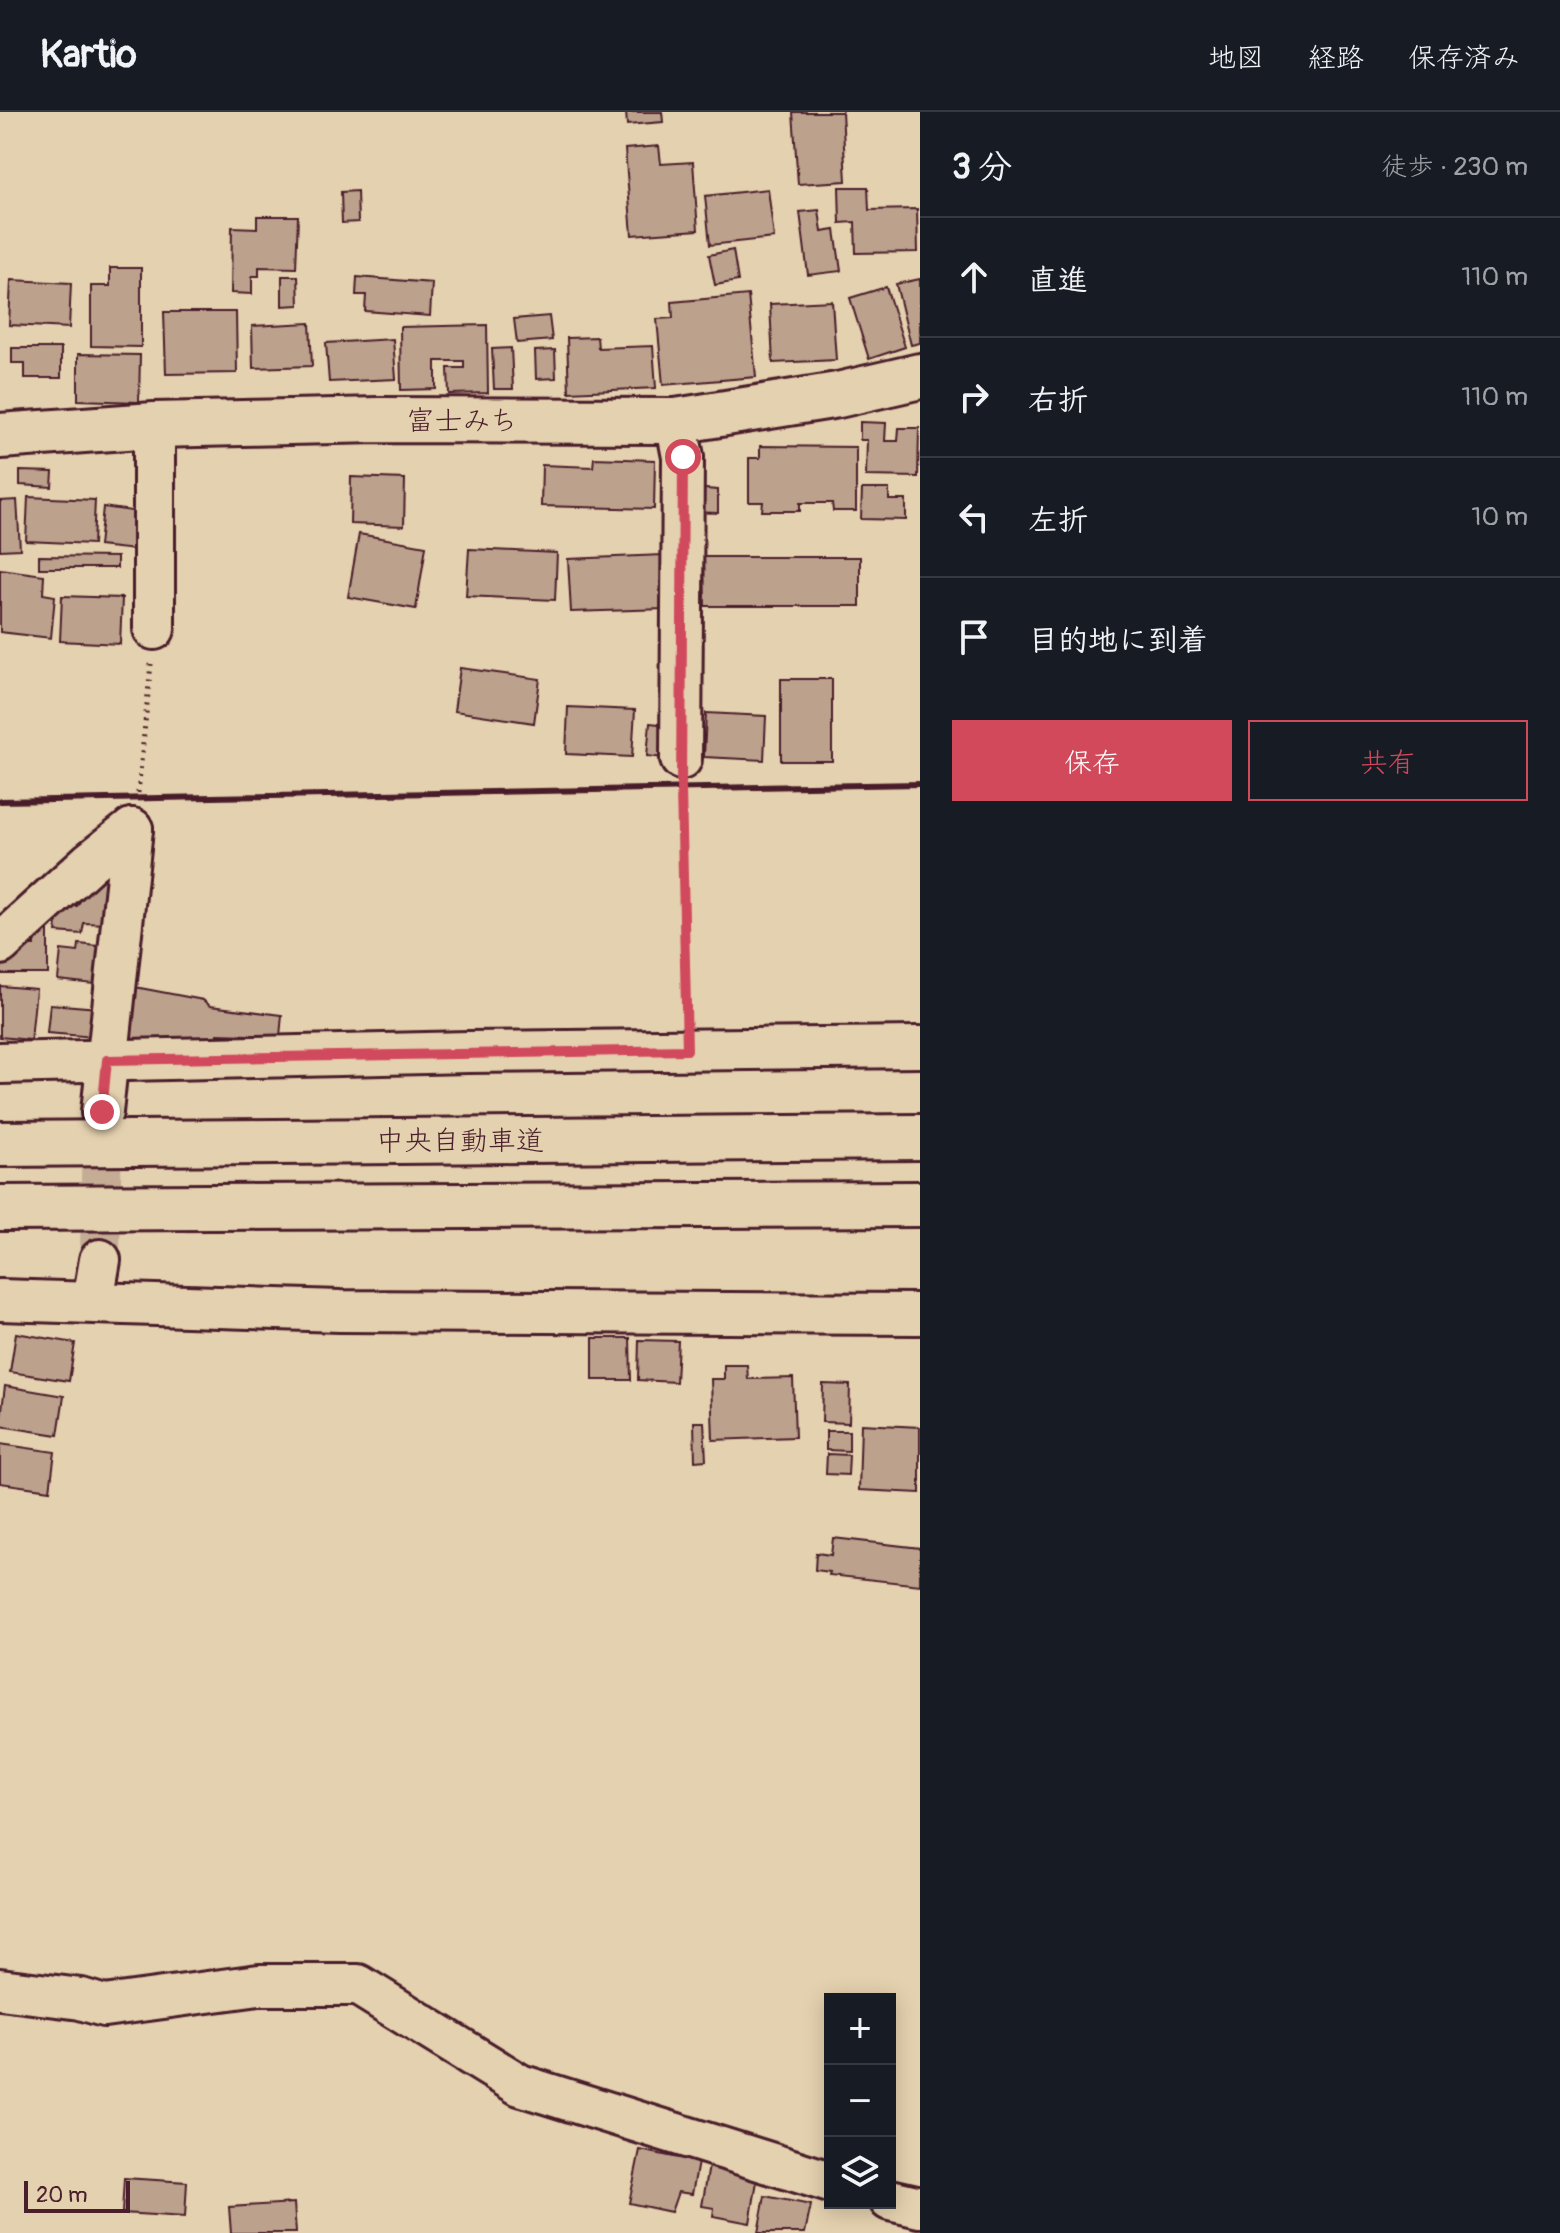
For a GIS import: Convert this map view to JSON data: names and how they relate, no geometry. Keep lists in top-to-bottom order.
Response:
{
  "streets": {
    "highway": ["富士みち", "中央自動車道"]
  },
  "scale_bar": "20 m",
  "page": {
    "header": "Kartio",
    "nav": ["地図", "経路", "保存済み"],
    "heading": ["3 分", "徒歩 · 230 m"],
    "list": [
      ["直進", "110 m"],
      ["右折", "110 m"],
      ["左折", "10 m"],
      "目的地に到着"
    ],
    "buttons": ["保存", "共有"],
    "map_buttons": ["+", "−"],
    "scale": "20 m"
  }
}
